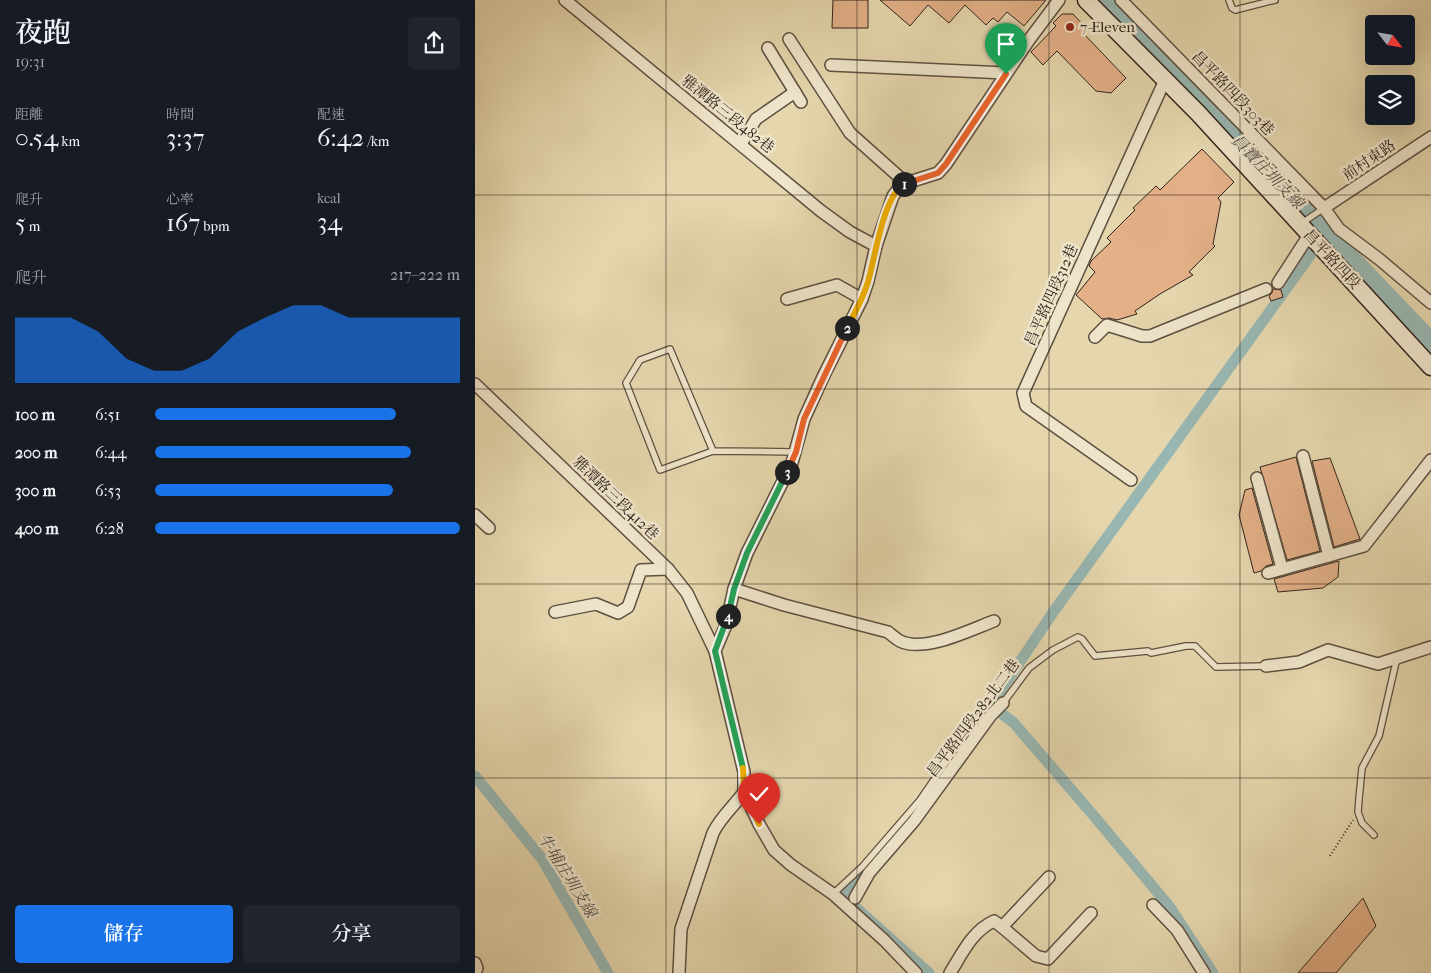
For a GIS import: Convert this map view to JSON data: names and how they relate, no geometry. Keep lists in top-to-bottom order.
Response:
{
  "streets": {
    "street": [
      "昌平路四段303巷",
      "雅潭路三段482巷",
      "前村東路",
      "昌平路四段",
      "昌平路四段312巷",
      "雅潭路三段412巷",
      "昌平路四段282北二巷"
    ]
  },
  "crossings": [
    ["昌平路四段303巷", "前村東路"],
    ["昌平路四段", "昌平路四段312巷"]
  ],
  "water": ["員寶庄圳支線", "牛埔庄圳支線"],
  "places": ["7-Eleven"],
  "north": "bottom right",
  "page": {
    "heading": ["夜跑", "19:31"],
    "stats": [
      ["距離", "0.54 km"],
      ["時間", "3:37"],
      ["配速", "6:42 /km"],
      ["爬升", "5 m"],
      ["心率", "167 bpm"],
      ["kcal", "34"]
    ],
    "pins": [
      "1",
      "2",
      "3",
      "4"
    ],
    "chart": ["爬升", "217–222 m"],
    "list": [
      {
        "name": "100 m",
        "note": "6:51"
      },
      {
        "name": "200 m",
        "note": "6:44"
      },
      {
        "name": "300 m",
        "note": "6:53"
      },
      {
        "name": "400 m",
        "note": "6:28"
      }
    ],
    "buttons": ["儲存", "分享"]
  }
}
